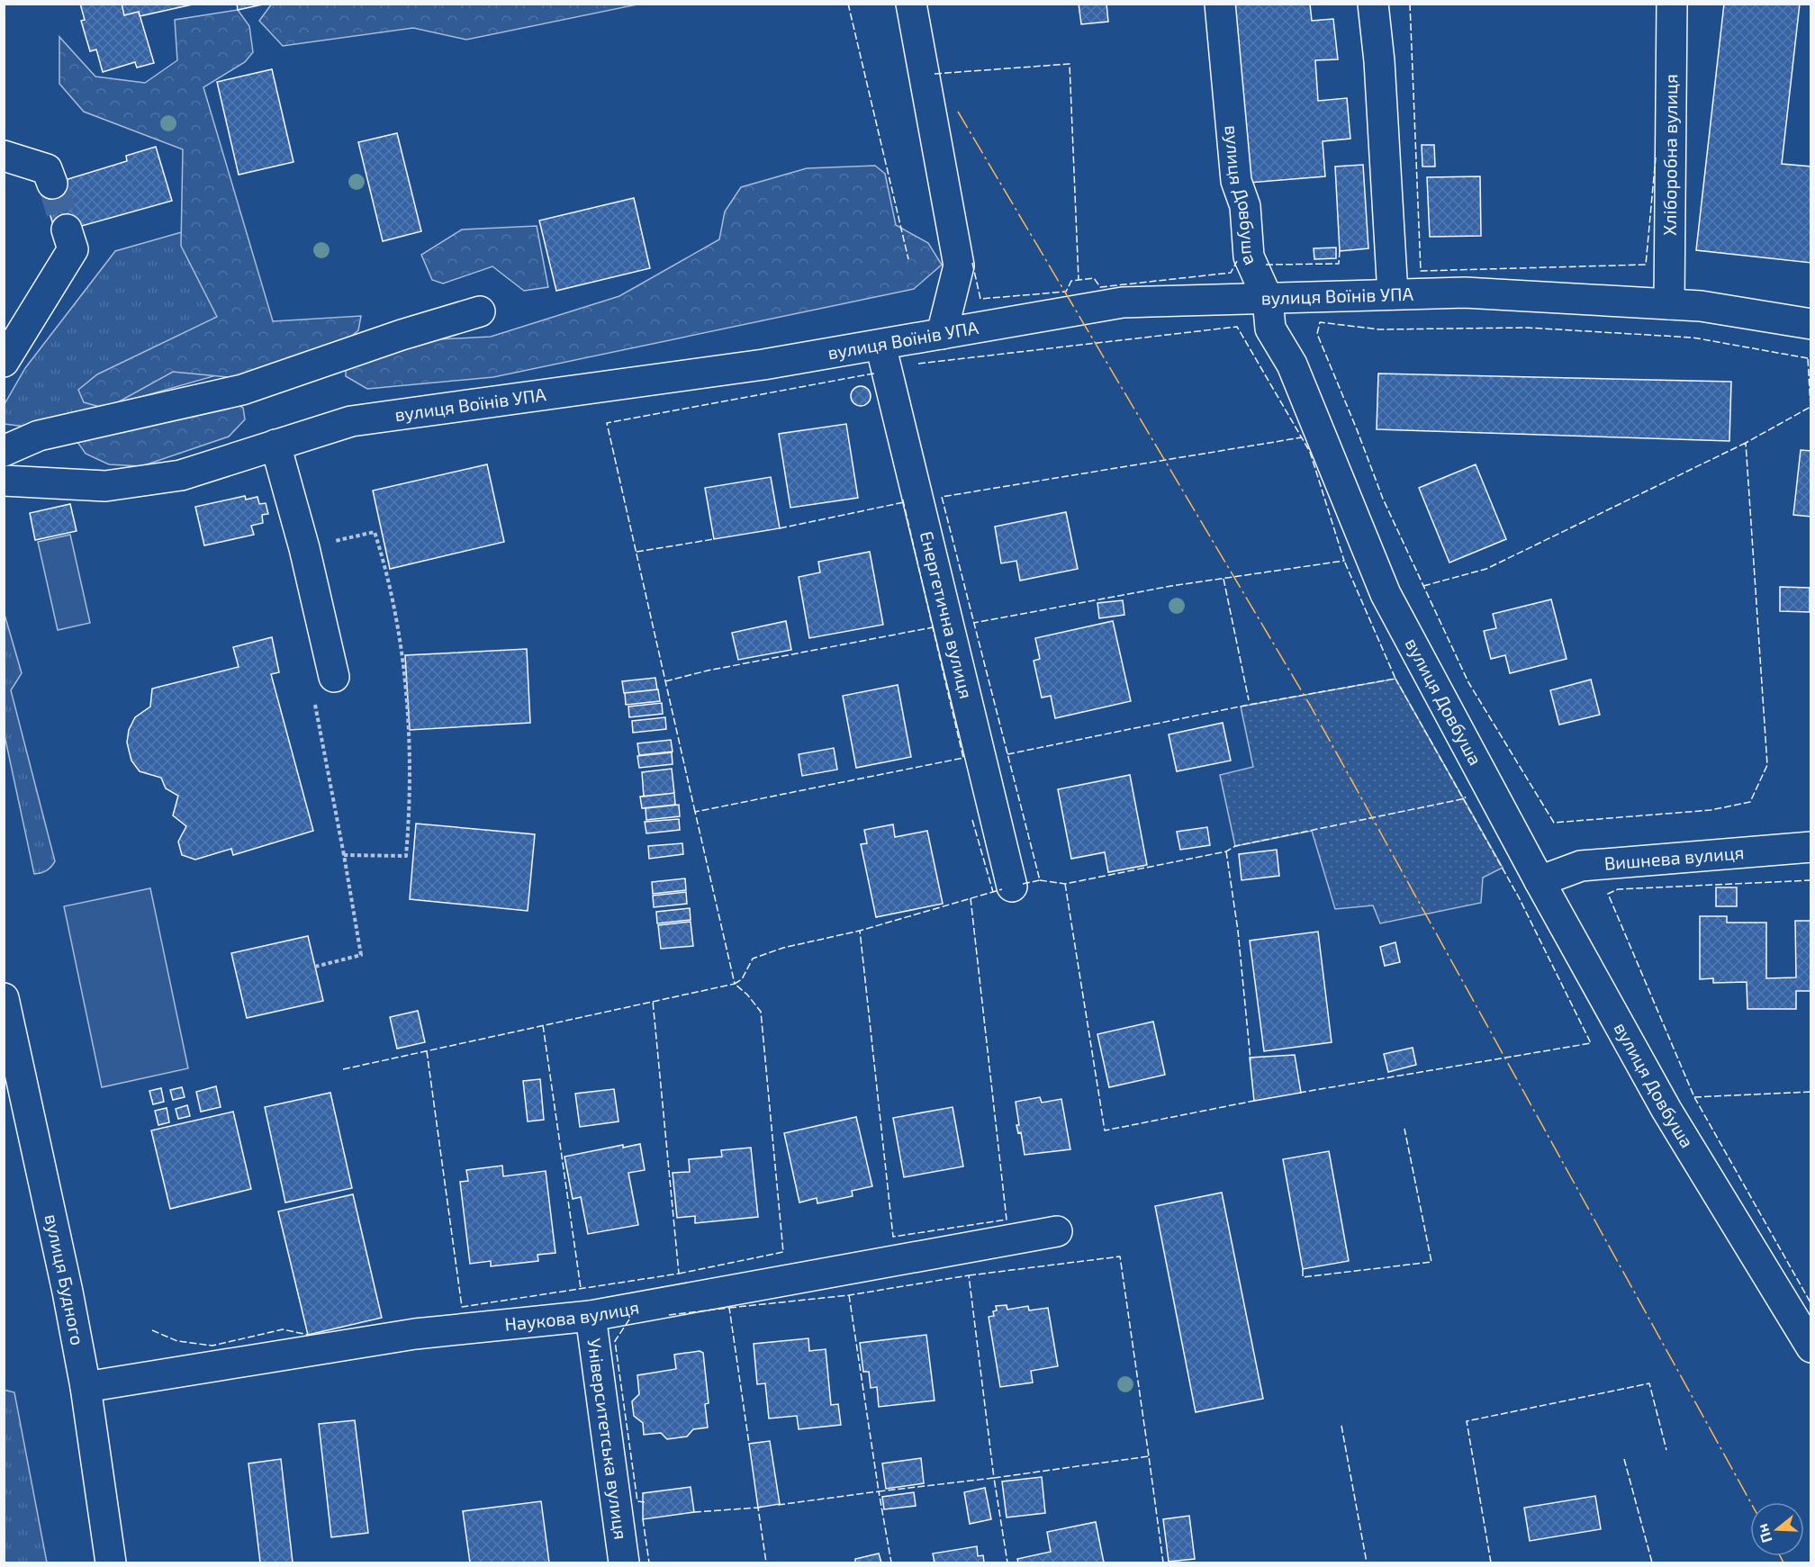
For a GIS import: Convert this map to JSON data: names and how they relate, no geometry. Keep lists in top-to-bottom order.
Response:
{
  "streets": {
    "main road": [
      "Хліборобна вулиця",
      "вулиця Довбуша",
      "вулиця Воїнів УПА",
      "Енергетична вулиця",
      "Вишнева вулиця",
      "вулиця Будного",
      "Наукова вулиця",
      "Університетська вулиця"
    ]
  },
  "crossings": [
    ["Хліборобна вулиця", "вулиця Воїнів УПА"],
    ["вулиця Довбуша", "вулиця Воїнів УПА"],
    ["вулиця Довбуша", "Вишнева вулиця"],
    ["вулиця Воїнів УПА", "Енергетична вулиця"],
    ["вулиця Будного", "Наукова вулиця"],
    ["Наукова вулиця", "Університетська вулиця"]
  ],
  "north": "left"
}
